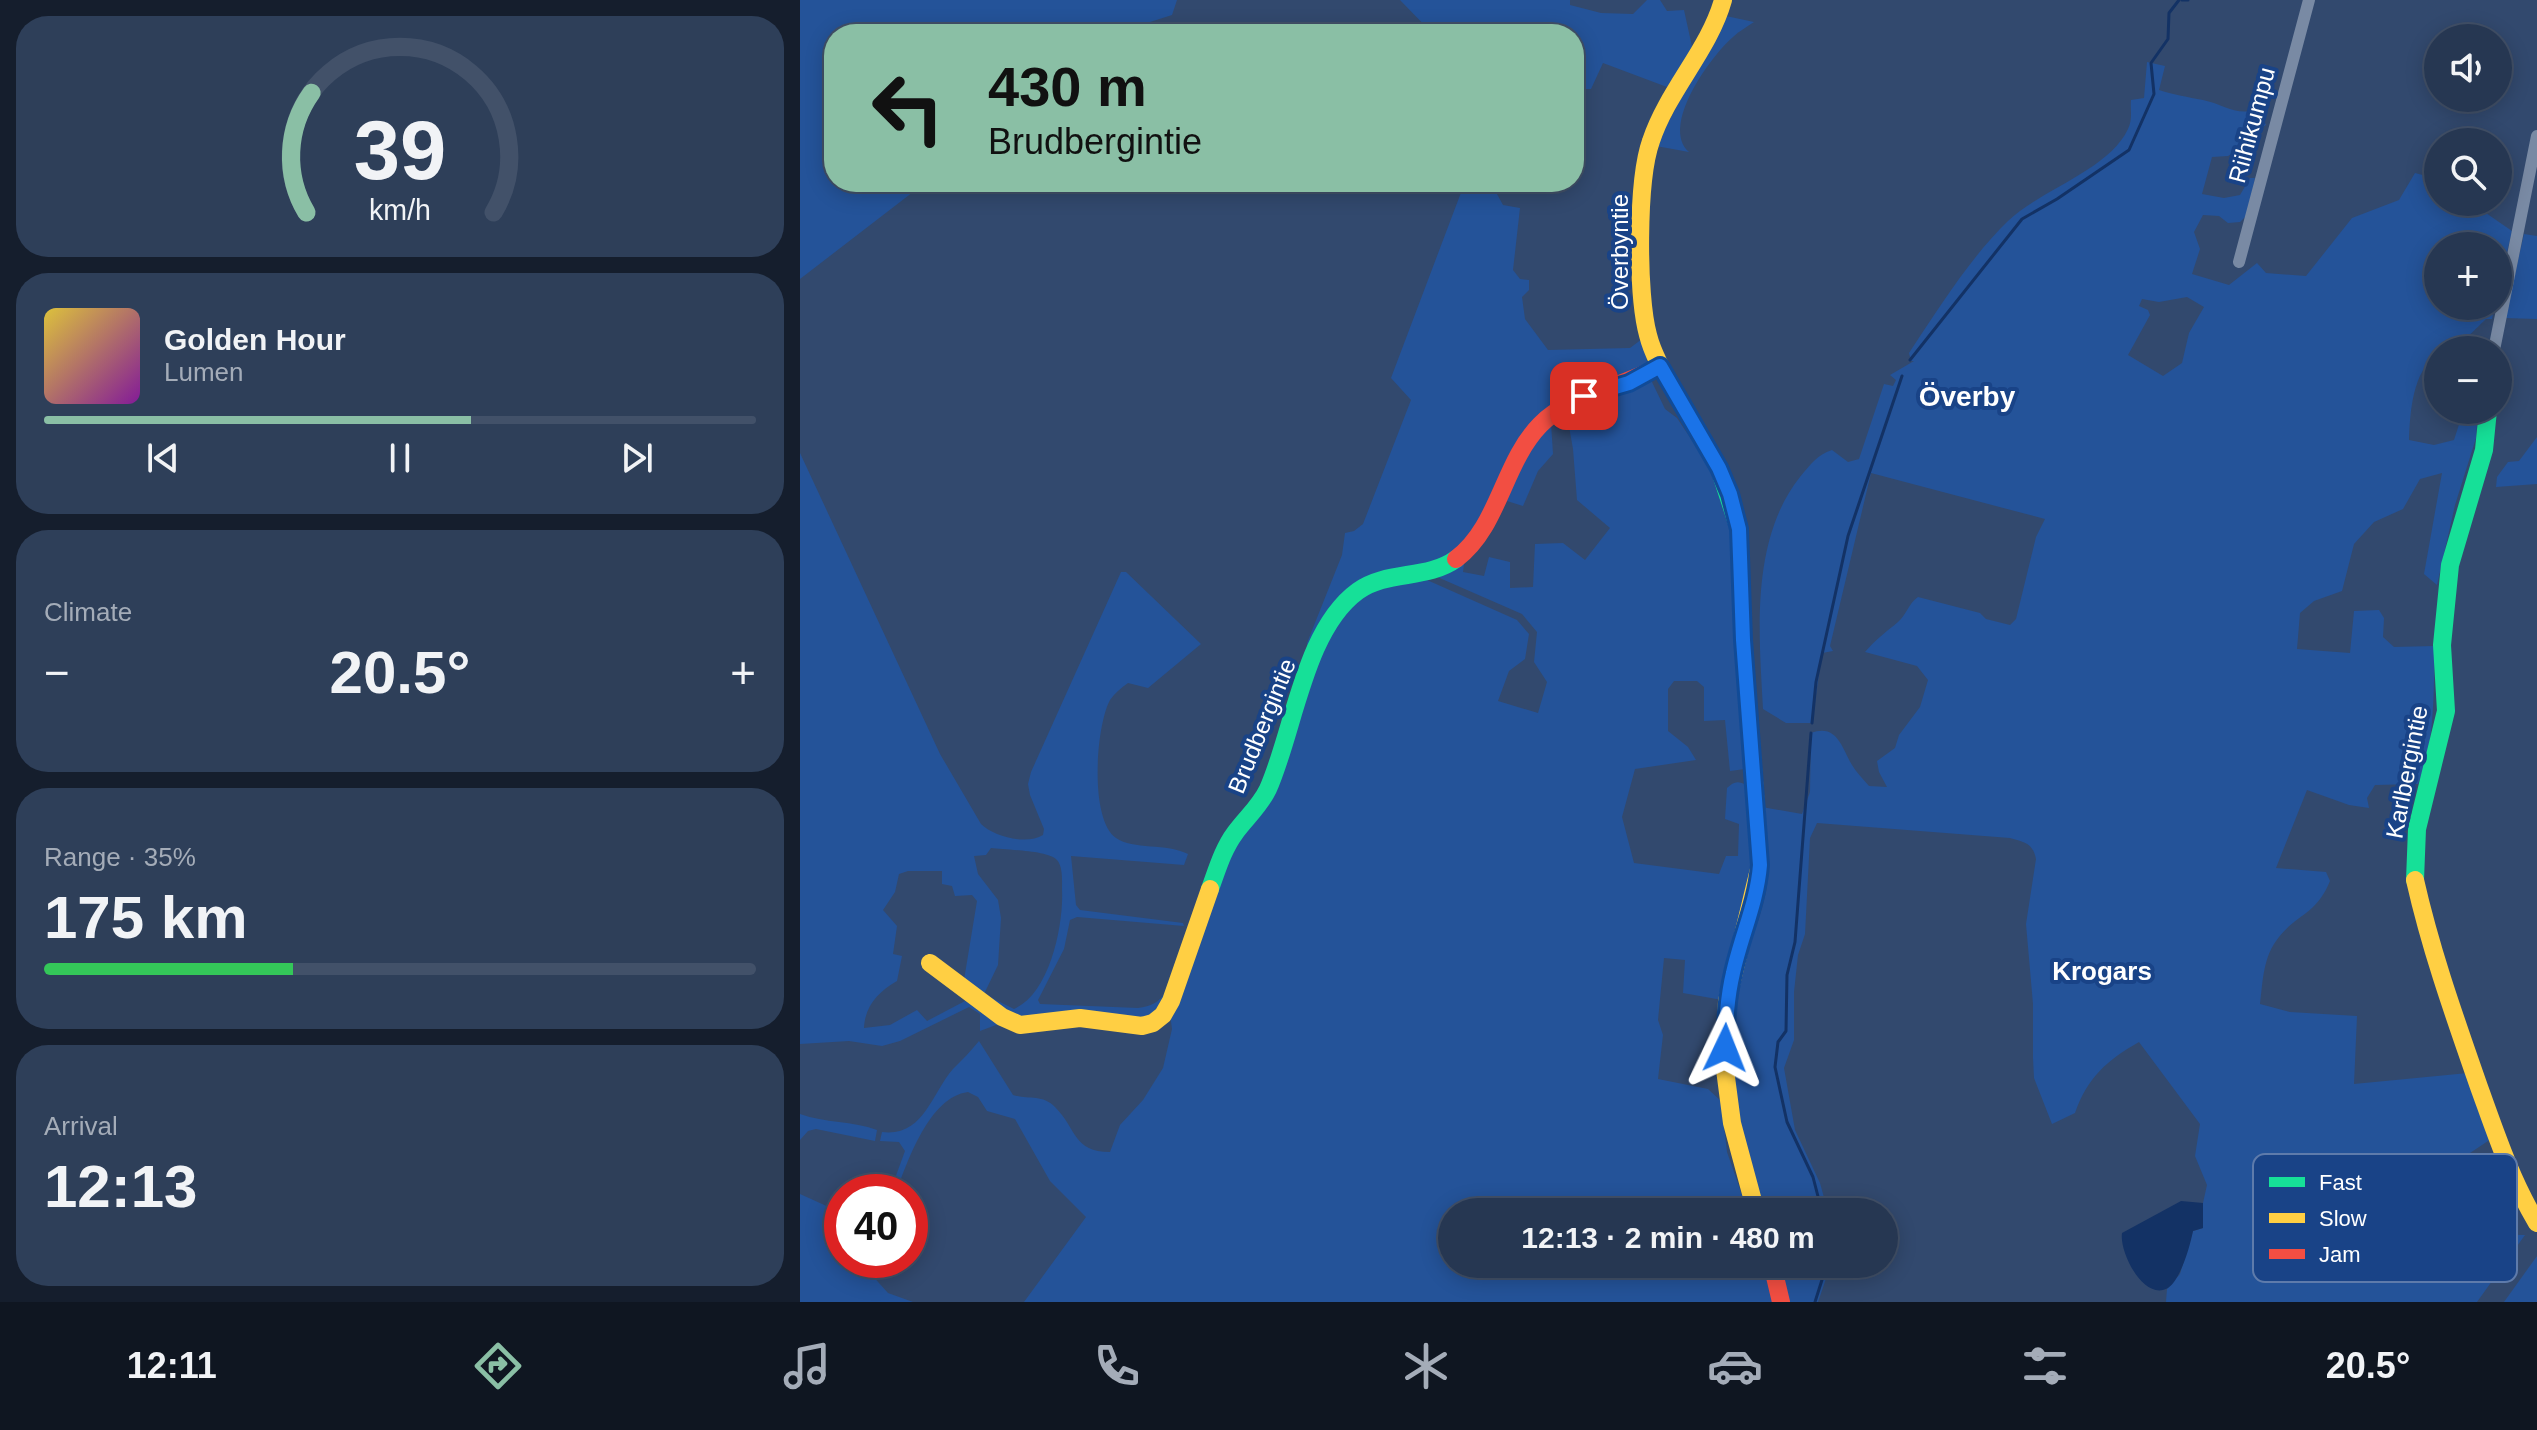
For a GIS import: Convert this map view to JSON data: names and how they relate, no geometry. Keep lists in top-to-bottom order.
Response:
{
  "streets": {
    "street": [
      "Riihikumpu",
      "Överbyntie",
      "Brudbergintie",
      "Karlbergintie"
    ]
  },
  "crossings": [
    ["Överbyntie", "Brudbergintie"]
  ],
  "districts": ["Överby", "Krogars"],
  "legend": ["Fast", "Slow", "Jam"],
  "page": {
    "map_buttons": ["+", "−"],
    "turn": ["430 m", "Brudbergintie"],
    "song": ["Golden Hour", "Lumen"],
    "tile": [
      "Climate",
      ["Range · 35%", "175 km"],
      ["Arrival", "12:13"]
    ],
    "heat": ["−", "20.5°", "+"],
    "limit": "40",
    "trip": "12:13 · 2 min · 480 m",
    "tabs": ["12:11", "20.5°"],
    "gauge": ["39", "km/h"]
  }
}
